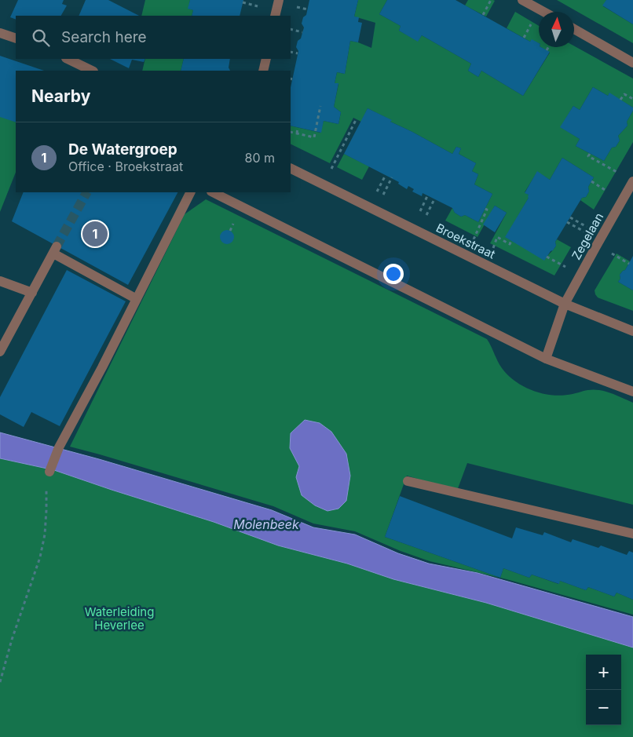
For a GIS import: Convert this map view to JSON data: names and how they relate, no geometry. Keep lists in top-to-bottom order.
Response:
{
  "streets": {
    "street": ["Zegelaan", "Broekstraat"]
  },
  "crossings": [
    ["Zegelaan", "Broekstraat"]
  ],
  "water": ["Molenbeek"],
  "parks": ["Waterleiding Heverlee"],
  "north": "top",
  "page": {
    "search": "Search here",
    "heading": "Nearby",
    "list": [
      {
        "mark": "1",
        "name": "De Watergroep",
        "note": "Office · Broekstraat",
        "value": "80 m"
      }
    ],
    "pins": "1",
    "map_buttons": ["+", "−"]
  }
}
